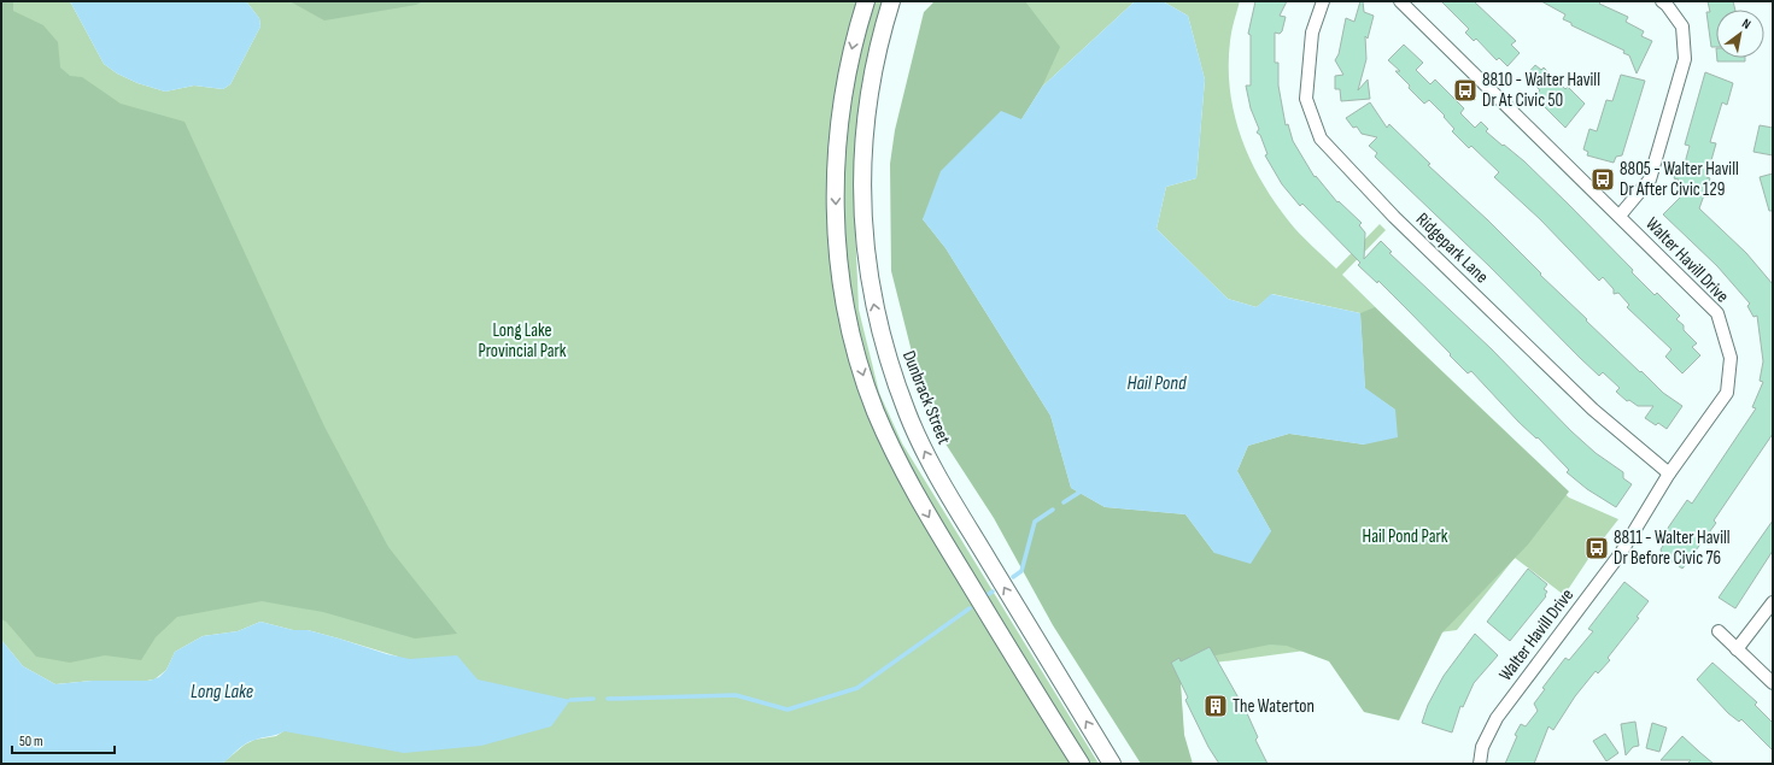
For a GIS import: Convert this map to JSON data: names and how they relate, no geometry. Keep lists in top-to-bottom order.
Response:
{
  "streets": {
    "main road": ["Dunbrack Street"],
    "street": ["Ridgepark Lane", "Walter Havill Drive"]
  },
  "crossings": [
    ["Ridgepark Lane", "Walter Havill Drive"]
  ],
  "water": ["Hail Pond", "Long Lake"],
  "parks": ["Long Lake Provincial Park", "Hail Pond Park"],
  "places": {
    "bus stop": ["8810 - Walter Havill Dr At Civic 50", "8805 - Walter Havill Dr After Civic 129", "8811 - Walter Havill Dr Before Civic 76"],
    "building": ["The Waterton"]
  },
  "scale_bar": "50 m",
  "north": "top right"
}
